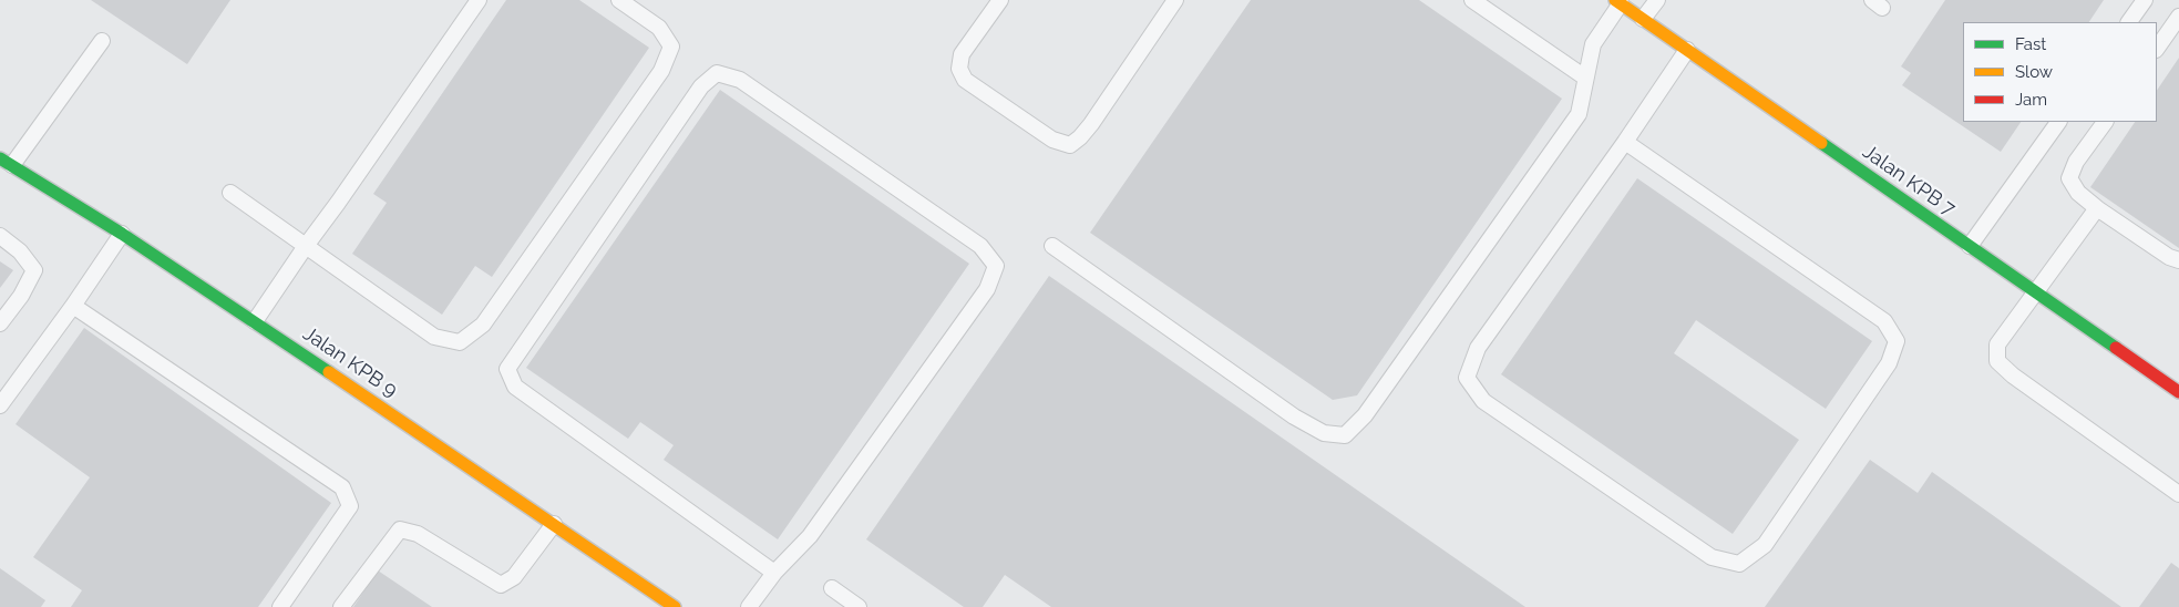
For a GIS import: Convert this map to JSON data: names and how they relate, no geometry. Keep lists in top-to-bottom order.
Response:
{
  "streets": {
    "street": ["Jalan KPB 7", "Jalan KPB 9"]
  },
  "legend": ["Fast", "Slow", "Jam"]
}
